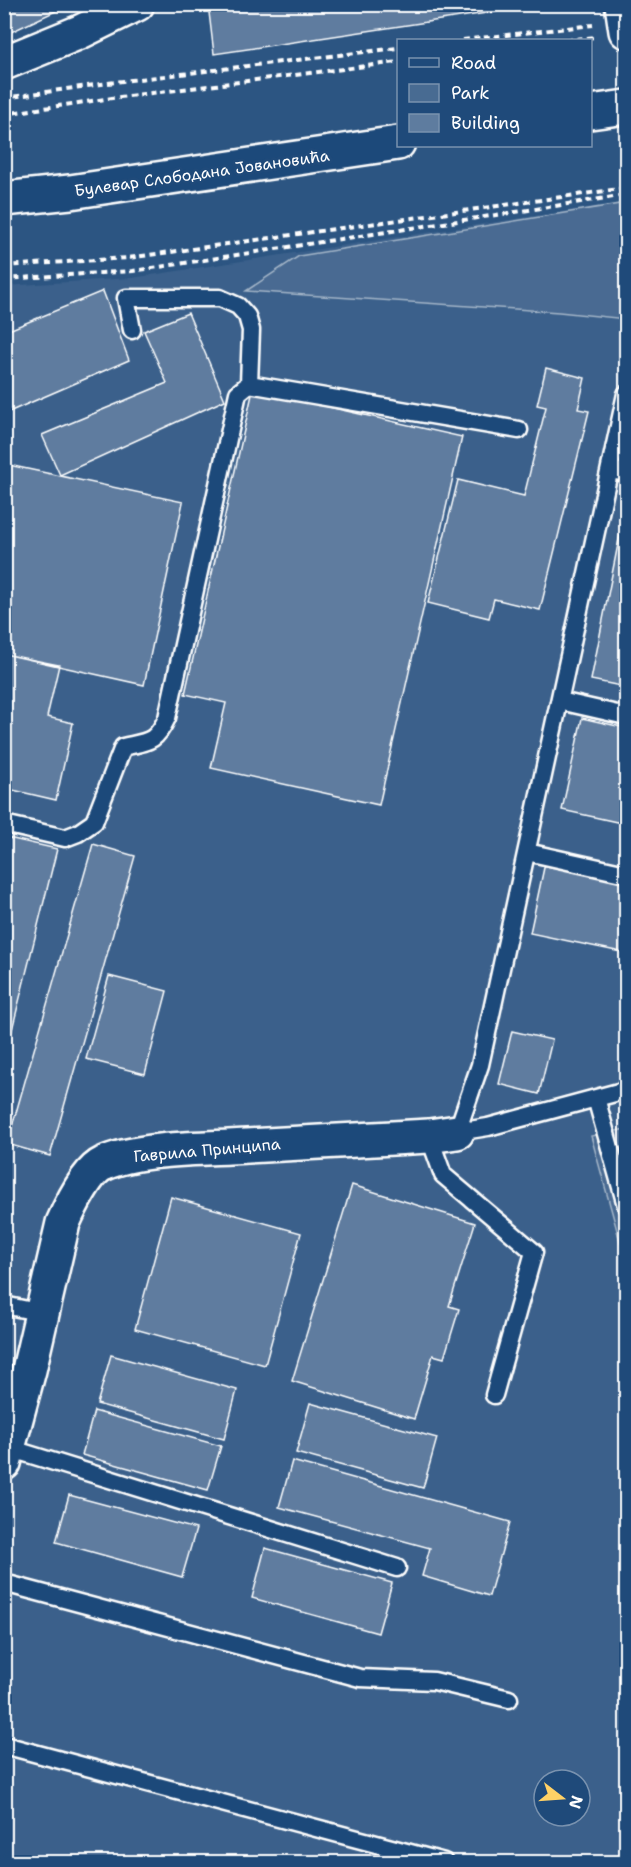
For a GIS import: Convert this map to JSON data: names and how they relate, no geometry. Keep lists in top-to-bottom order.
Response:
{
  "streets": {
    "street": ["Булевар Слободана Јовановића", "Гаврила Принципа"]
  },
  "legend": ["Road", "Park", "Building"],
  "north": "right"
}
